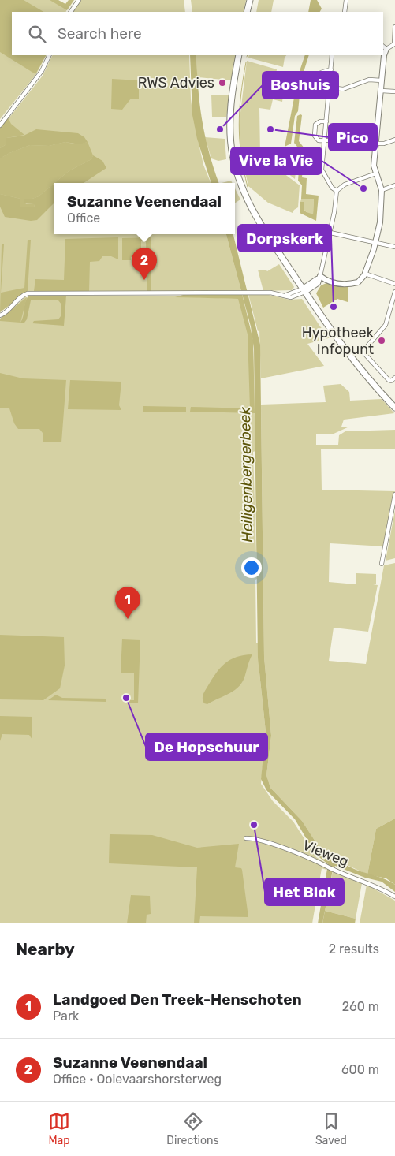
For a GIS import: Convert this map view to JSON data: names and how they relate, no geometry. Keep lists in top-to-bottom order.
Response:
{
  "streets": {
    "street": ["Vieweg"]
  },
  "water": ["Heiligenbergerbeek"],
  "places": [
    "RWS Advies",
    "Boshuis",
    "Pico",
    "Vive la Vie",
    "Dorpskerk",
    "Hypotheek Infopunt",
    "De Hopschuur",
    "Het Blok"
  ],
  "page": {
    "search": "Search here",
    "popup": ["Suzanne Veenendaal", "Office"],
    "pins": ["2", "1"],
    "heading": ["Nearby", "2 results"],
    "list": [
      {
        "mark": "1",
        "name": "Landgoed Den Treek-Henschoten",
        "note": "Park",
        "value": "260 m"
      },
      {
        "mark": "2",
        "name": "Suzanne Veenendaal",
        "note": "Office · Ooievaarshorsterweg",
        "value": "600 m"
      }
    ],
    "nav": ["Map", "Directions", "Saved"]
  }
}
